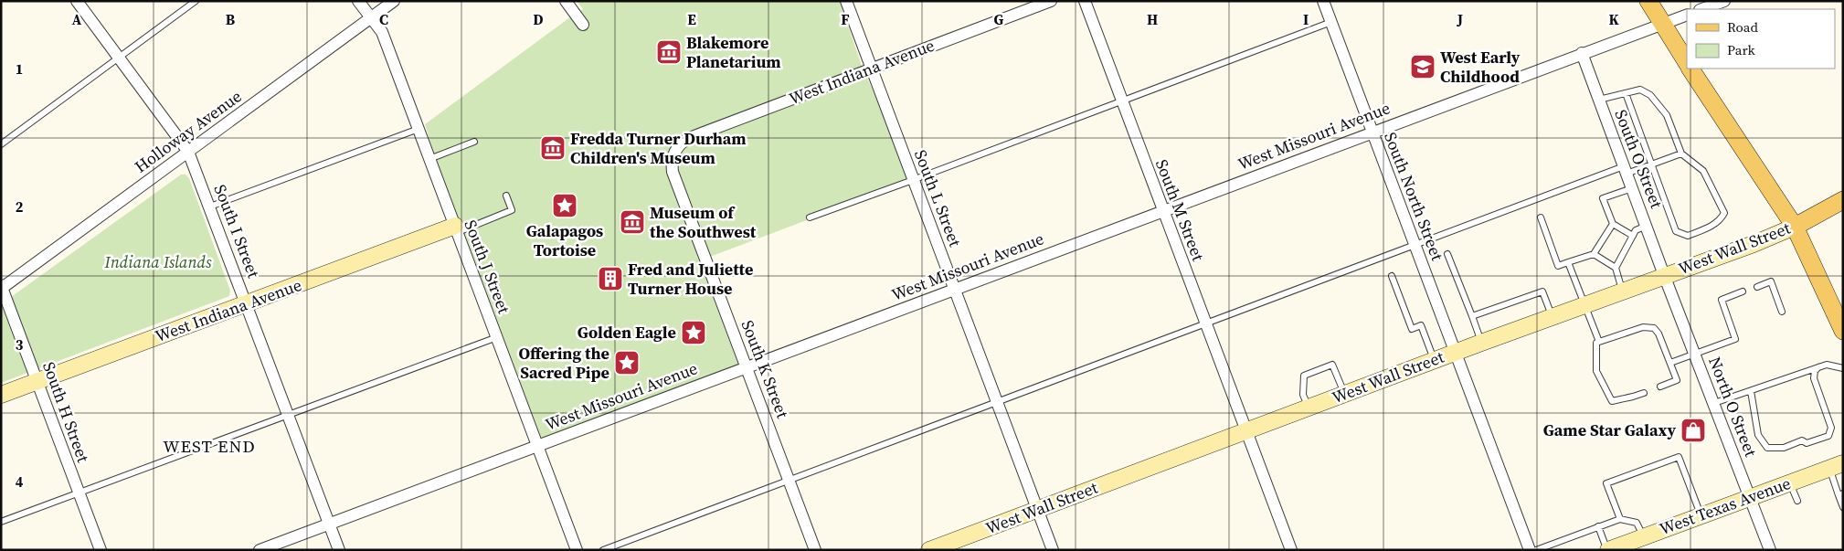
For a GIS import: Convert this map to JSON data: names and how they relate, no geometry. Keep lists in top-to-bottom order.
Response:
{
  "streets": {
    "main road": ["West Wall Street"],
    "street": [
      "West Indiana Avenue",
      "Holloway Avenue",
      "West Missouri Avenue",
      "South O Street",
      "South North Street",
      "South L Street",
      "South M Street",
      "South I Street",
      "South J Street",
      "South K Street",
      "North O Street",
      "South H Street",
      "West Texas Avenue"
    ]
  },
  "crossings": [
    ["West Indiana Avenue", "South L Street"],
    ["West Indiana Avenue", "South I Street"],
    ["West Indiana Avenue", "South J Street"],
    ["West Indiana Avenue", "South K Street"],
    ["West Indiana Avenue", "South H Street"],
    ["Holloway Avenue", "South I Street"],
    ["Holloway Avenue", "South J Street"],
    ["Holloway Avenue", "South H Street"],
    ["West Missouri Avenue", "South O Street"],
    ["West Missouri Avenue", "South North Street"],
    ["West Missouri Avenue", "South L Street"],
    ["West Missouri Avenue", "South M Street"],
    ["West Missouri Avenue", "South I Street"],
    ["West Missouri Avenue", "South J Street"],
    ["West Missouri Avenue", "South K Street"],
    ["South O Street", "West Wall Street"],
    ["South O Street", "North O Street"],
    ["South North Street", "West Wall Street"],
    ["South L Street", "West Wall Street"],
    ["South M Street", "West Wall Street"],
    ["West Wall Street", "North O Street"],
    ["North O Street", "West Texas Avenue"]
  ],
  "districts": ["WEST END"],
  "parks": ["Indiana Islands"],
  "places": {
    "museum": ["Blakemore Planetarium", "Fredda Turner Durham Children's Museum", "Museum of the Southwest"],
    "school or university": ["West Early Childhood"],
    "place": ["Galapagos Tortoise", "Golden Eagle", "Offering the Sacred Pipe"],
    "building": ["Fred and Juliette Turner House"],
    "shop": ["Game Star Galaxy"]
  },
  "legend": ["Road", "Park"],
  "grid": {
    "columns": [
      "A",
      "B",
      "C",
      "D",
      "E",
      "F",
      "G",
      "H",
      "I",
      "J",
      "K"
    ],
    "rows": [
      "1",
      "2",
      "3",
      "4"
    ]
  }
}
